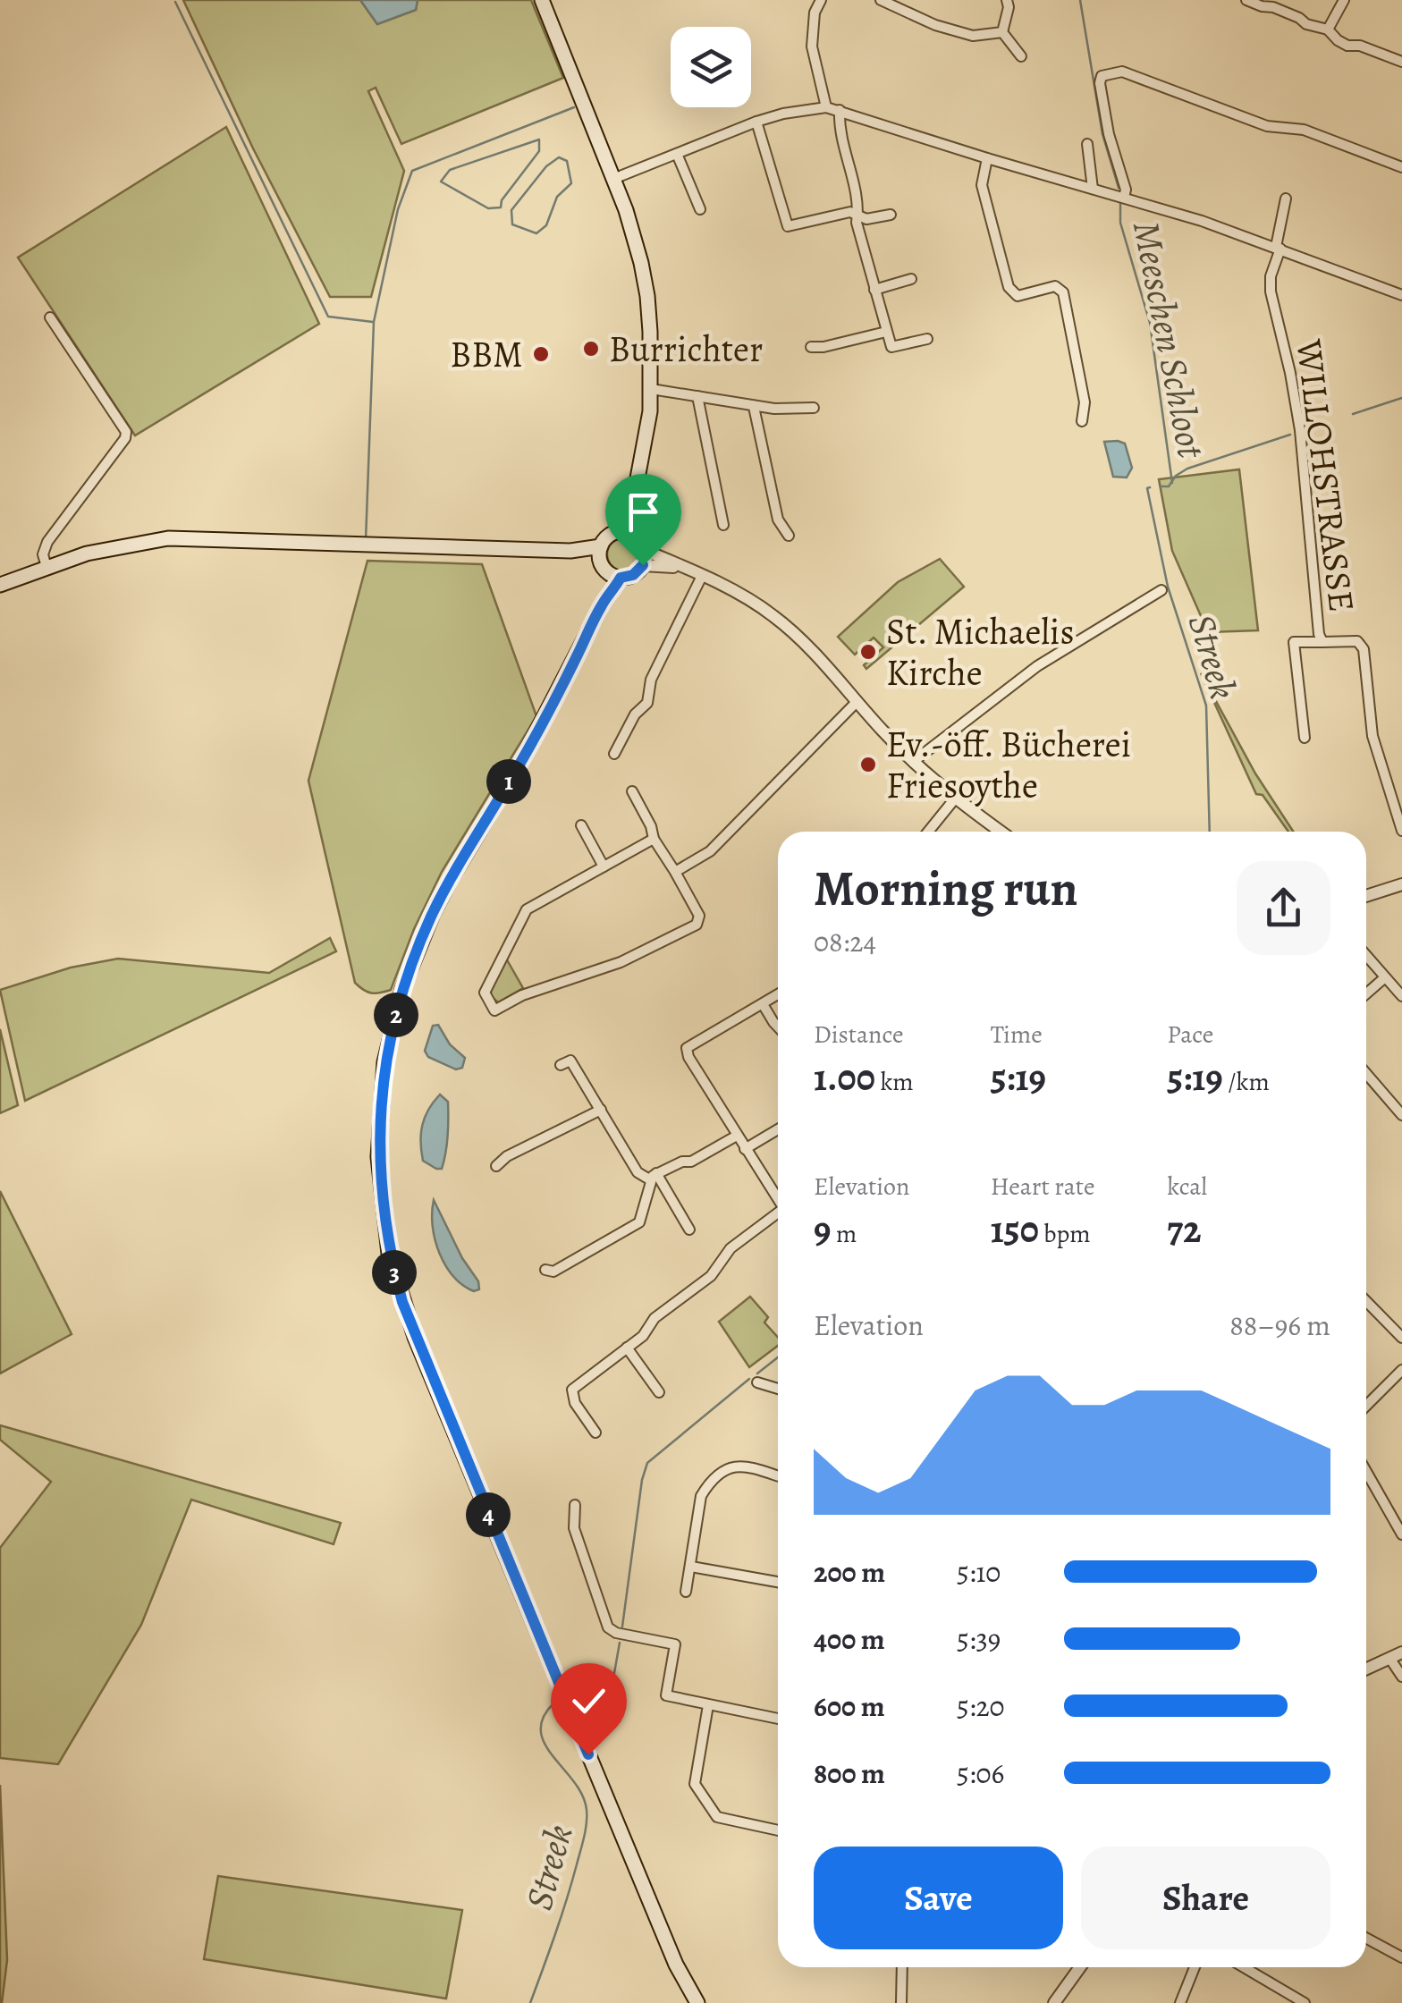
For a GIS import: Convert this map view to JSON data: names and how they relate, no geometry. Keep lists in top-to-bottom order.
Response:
{
  "streets": {
    "street": ["WILLOHSTRASSE"]
  },
  "water": ["Meeschen Schloot", "Streek"],
  "places": [
    "Burrichter",
    "BBM",
    "St. Michaelis Kirche",
    "Ev.-öff. Bücherei Friesoythe"
  ],
  "page": {
    "pins": [
      "1",
      "2",
      "3",
      "4"
    ],
    "heading": ["Morning run", "08:24"],
    "stats": [
      ["Distance", "1.00 km"],
      ["Time", "5:19"],
      ["Pace", "5:19 /km"],
      ["Elevation", "9 m"],
      ["Heart rate", "150 bpm"],
      ["kcal", "72"]
    ],
    "chart": ["Elevation", "88–96 m"],
    "list": [
      {
        "name": "200 m",
        "note": "5:10"
      },
      {
        "name": "400 m",
        "note": "5:39"
      },
      {
        "name": "600 m",
        "note": "5:20"
      },
      {
        "name": "800 m",
        "note": "5:06"
      }
    ],
    "buttons": ["Save", "Share"]
  }
}
